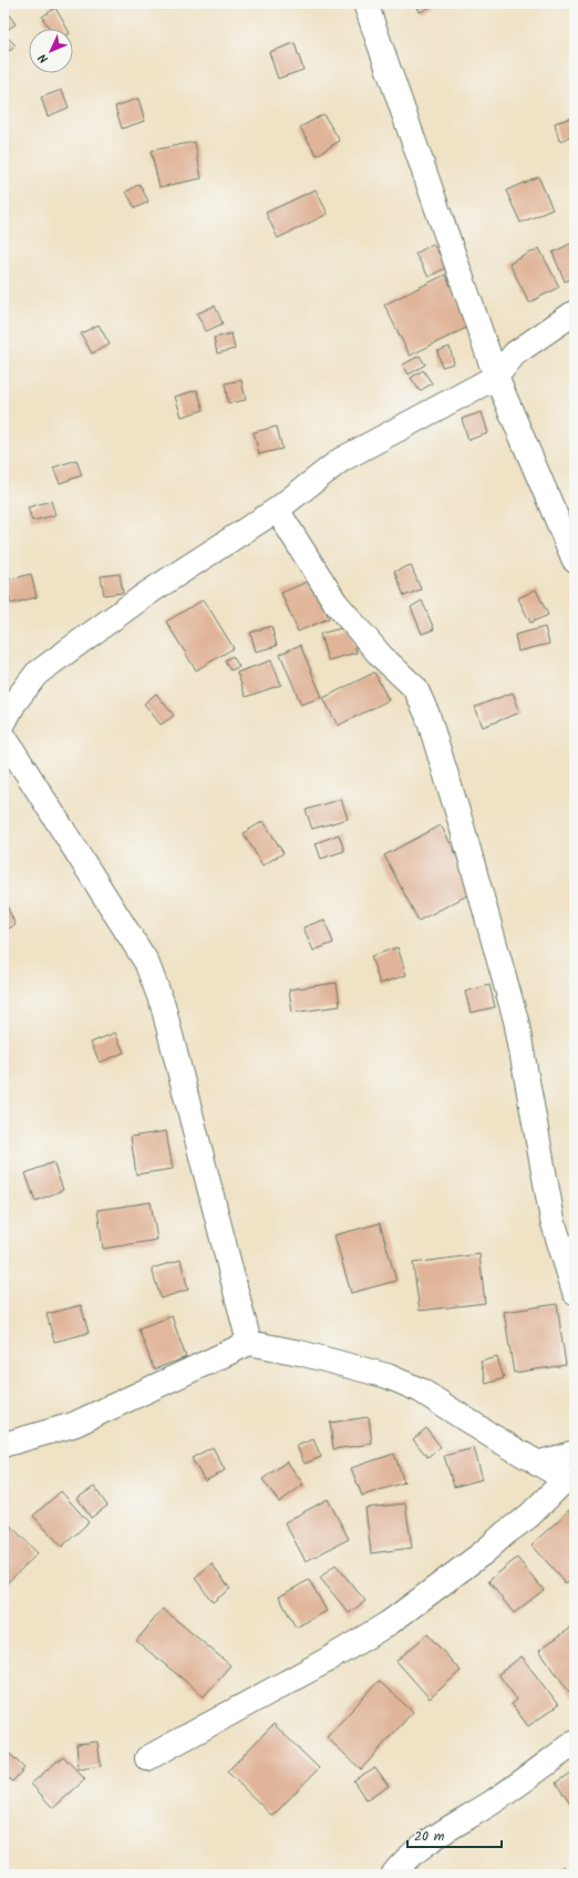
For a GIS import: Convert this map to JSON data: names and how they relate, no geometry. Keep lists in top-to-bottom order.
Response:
{
  "scale_bar": "20 m",
  "north": "bottom left"
}
